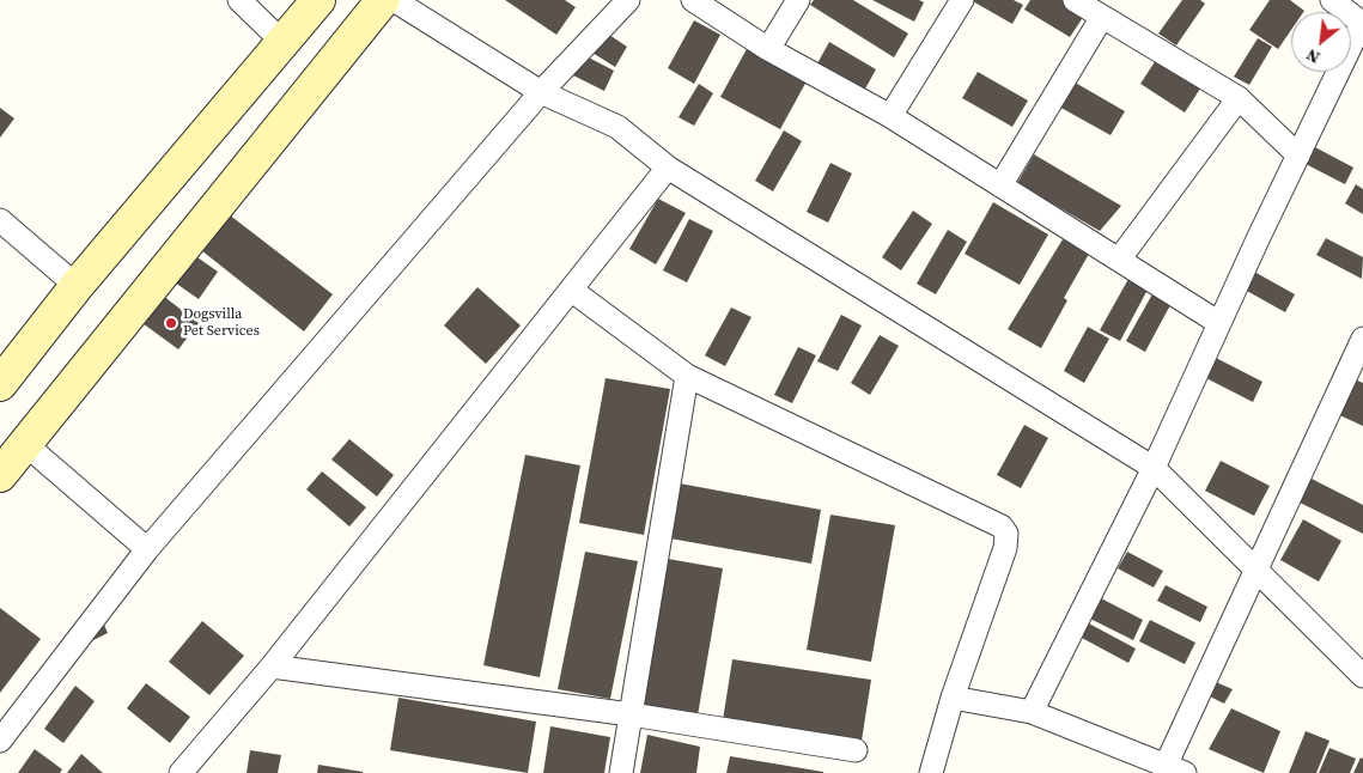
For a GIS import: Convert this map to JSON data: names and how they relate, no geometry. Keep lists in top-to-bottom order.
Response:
{
  "places": ["Dogsvilla Pet Services"],
  "north": "bottom left"
}
